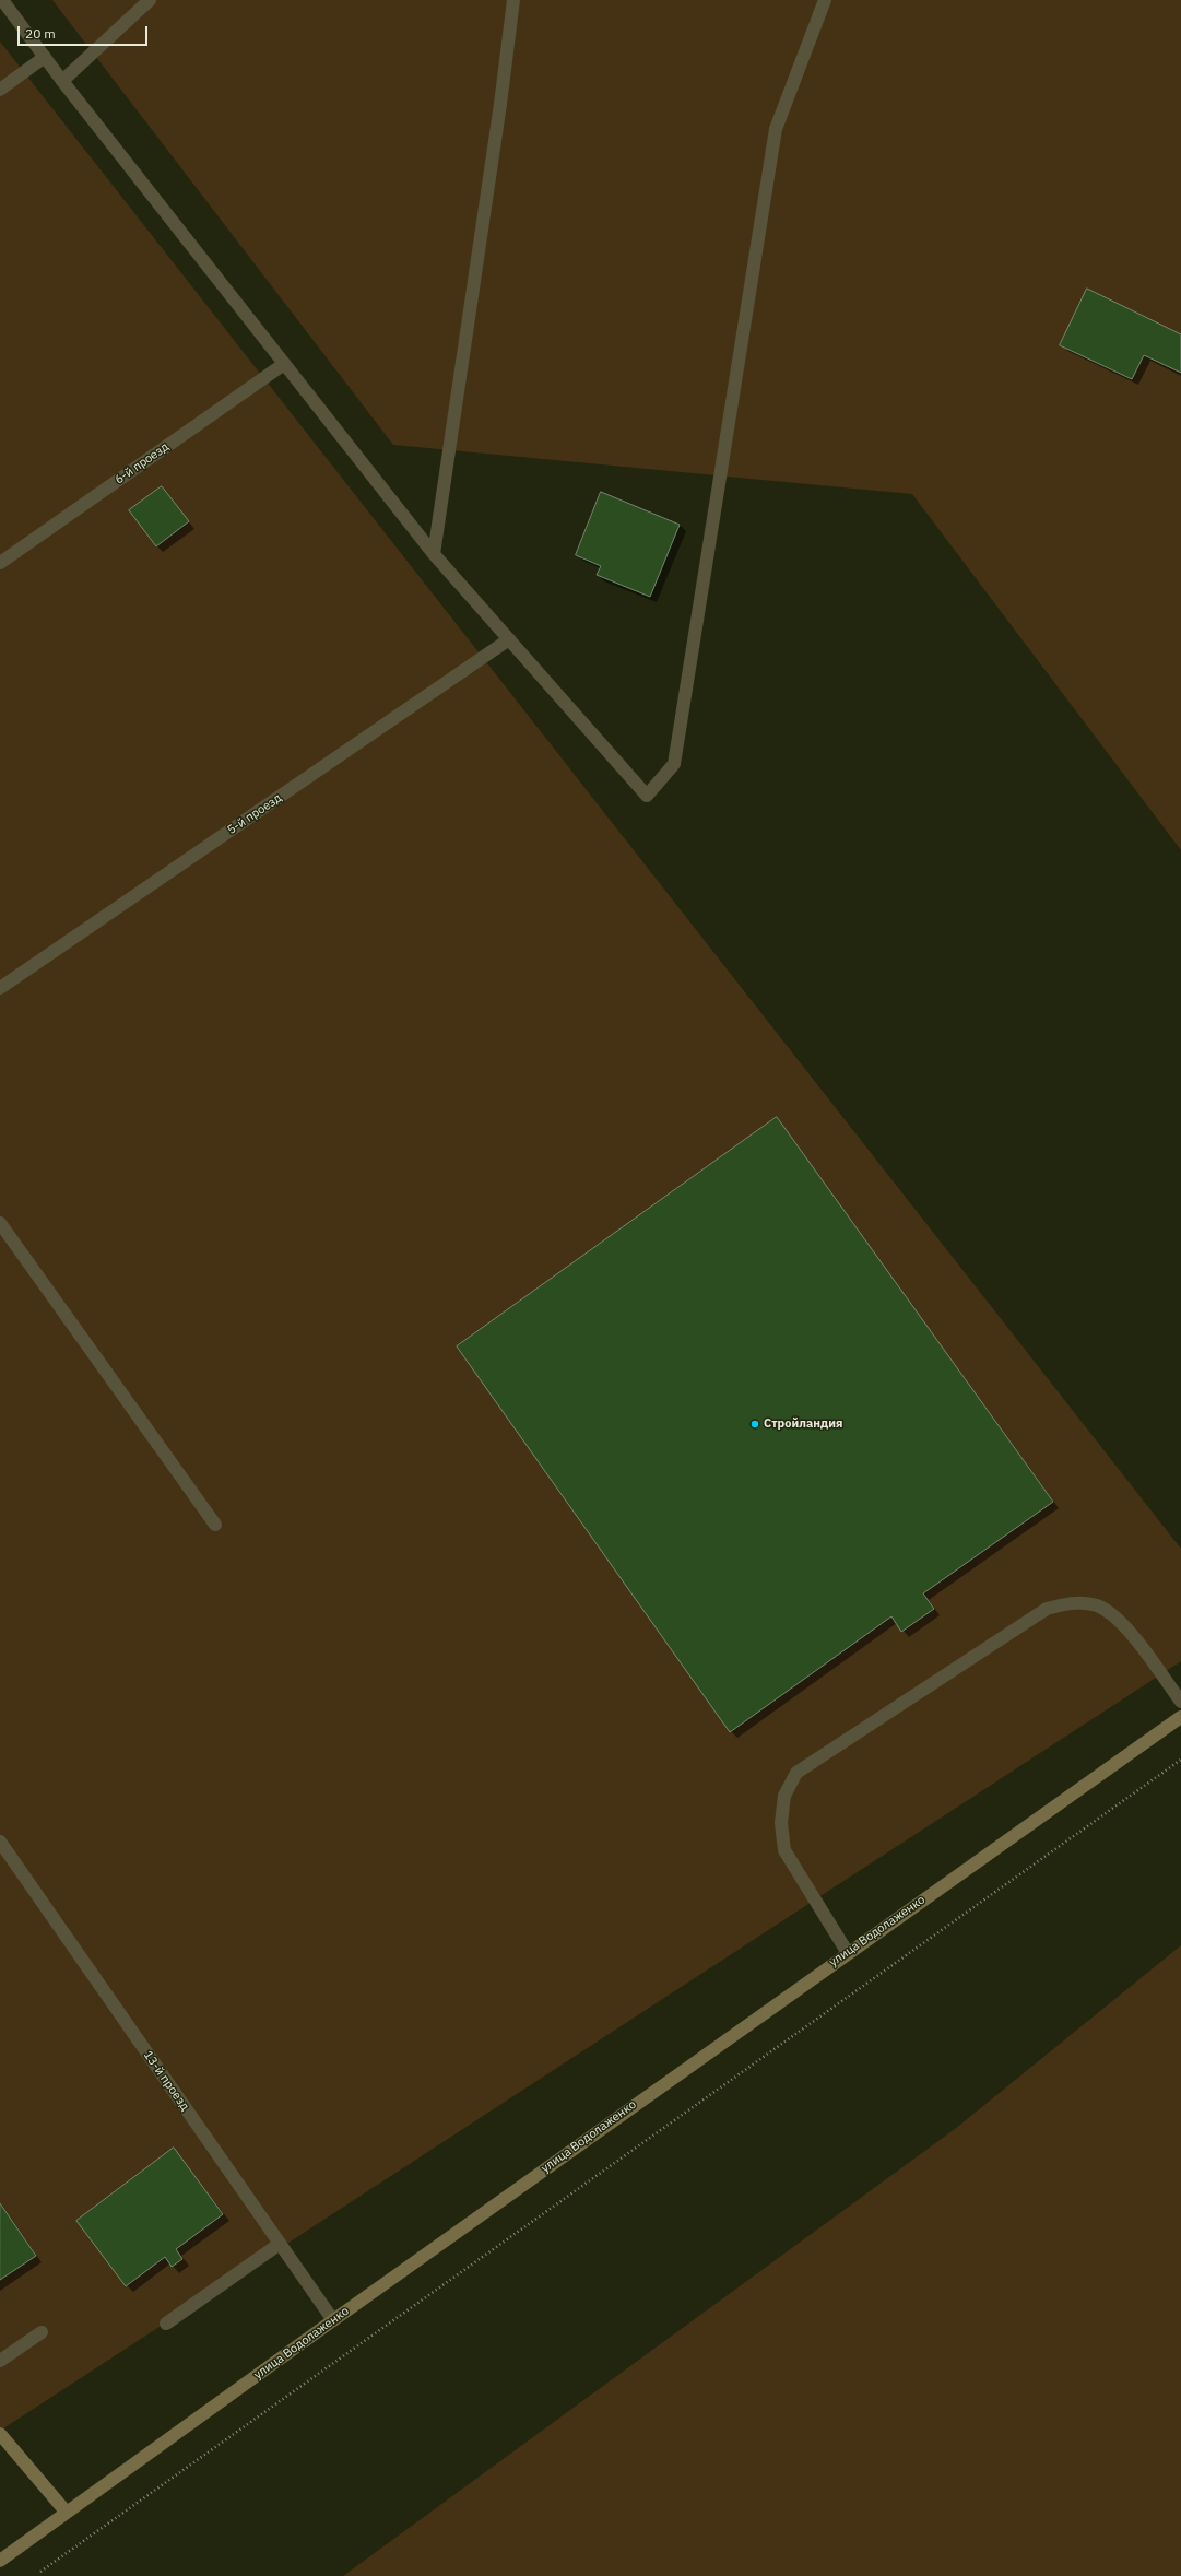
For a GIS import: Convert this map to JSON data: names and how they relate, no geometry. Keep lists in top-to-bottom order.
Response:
{
  "streets": {
    "main road": ["улица Водолаженко"],
    "street": ["6-й проезд", "5-й проезд", "13-й проезд"]
  },
  "crossings": [
    ["улица Водолаженко", "13-й проезд"]
  ],
  "places": ["Стройландия"],
  "scale_bar": "20 m"
}
